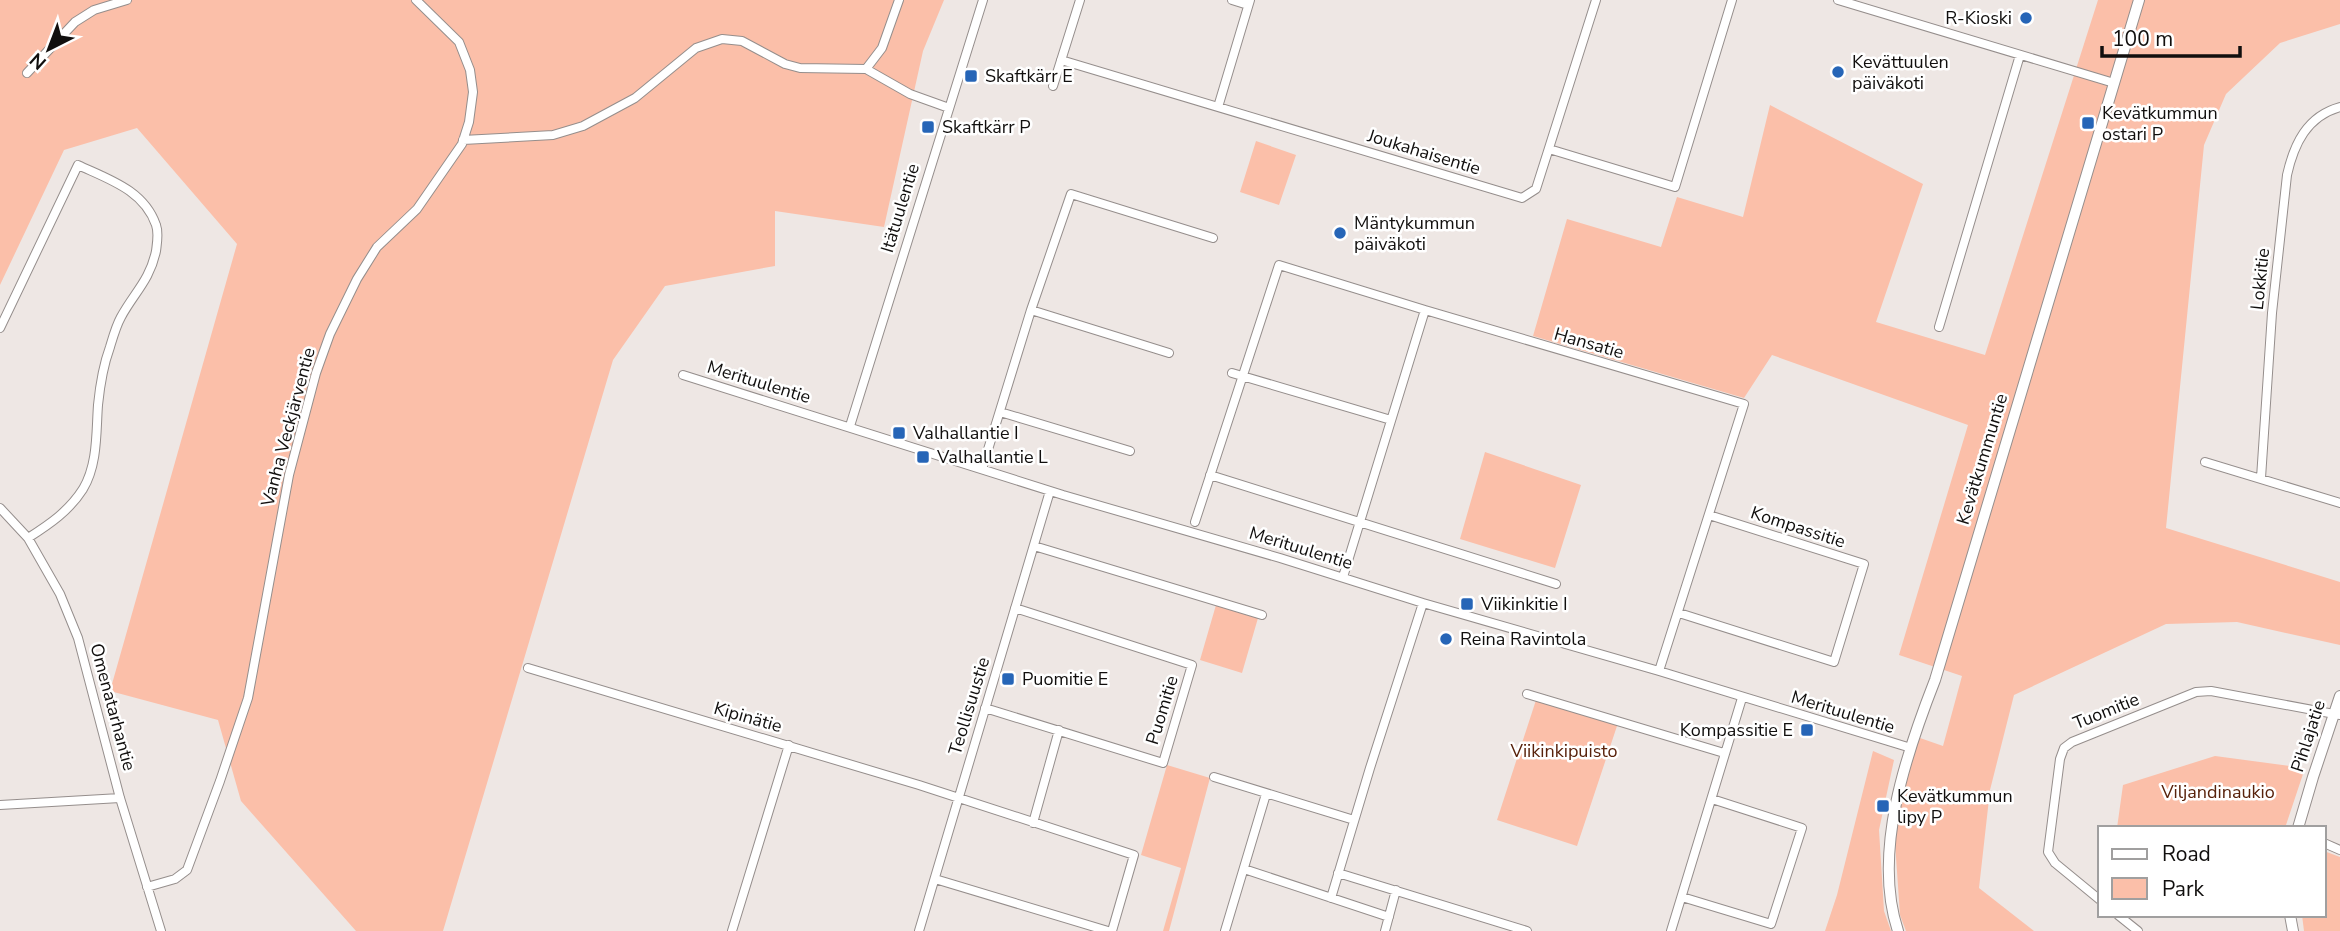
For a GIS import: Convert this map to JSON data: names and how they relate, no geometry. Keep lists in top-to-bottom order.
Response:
{
  "streets": {
    "street": [
      "Joukahaisentie",
      "Itätuulentie",
      "Lokkitie",
      "Hansatie",
      "Merituulentie",
      "Vanha Veckjärventie",
      "Kevätkummuntie",
      "Kompassitie",
      "Teollisuustie",
      "Omenatarhantie",
      "Puomitie",
      "Tuomitie",
      "Kipinätie",
      "Pihlajatie"
    ]
  },
  "crossings": [
    ["Itätuulentie", "Merituulentie"],
    ["Hansatie", "Merituulentie"],
    ["Hansatie", "Kompassitie"],
    ["Merituulentie", "Kevätkummuntie"],
    ["Merituulentie", "Teollisuustie"],
    ["Vanha Veckjärventie", "Omenatarhantie"],
    ["Teollisuustie", "Puomitie"],
    ["Teollisuustie", "Kipinätie"],
    ["Tuomitie", "Pihlajatie"]
  ],
  "parks": ["Viikinkipuisto", "Viljandinaukio"],
  "places": {
    "other": [
      "R-Kioski",
      "Kevättuulen päiväkoti",
      "Mäntykummun päiväkoti",
      "Reina Ravintola"
    ],
    "transit": [
      "Skaftkärr E",
      "Kevätkummun ostari P",
      "Skaftkärr P",
      "Valhallantie I",
      "Valhallantie L",
      "Viikinkitie I",
      "Puomitie E",
      "Kompassitie E",
      "Kevätkummun lipy P"
    ]
  },
  "legend": ["Road", "Park"],
  "scale_bar": "100 m",
  "north": "bottom left"
}
